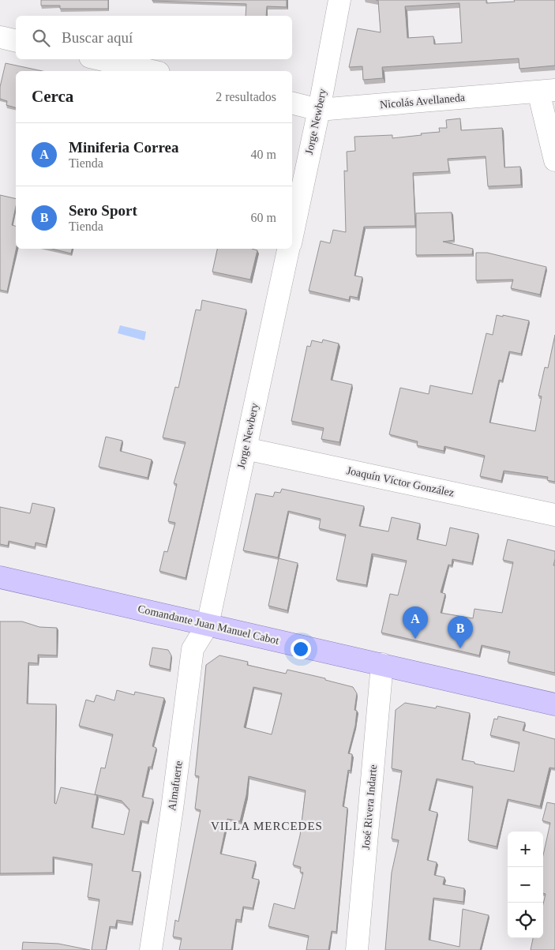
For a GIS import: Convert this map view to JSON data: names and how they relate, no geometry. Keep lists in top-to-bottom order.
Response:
{
  "streets": {
    "main road": ["Comandante Juan Manuel Cabot"],
    "street": [
      "Nicolás Avellaneda",
      "Jorge Newbery",
      "Joaquín Víctor González",
      "Almafuerte",
      "José Rivera Indarte"
    ]
  },
  "crossings": [
    ["Nicolás Avellaneda", "Jorge Newbery"],
    ["Jorge Newbery", "Joaquín Víctor González"],
    ["Jorge Newbery", "Comandante Juan Manuel Cabot"],
    ["Jorge Newbery", "Almafuerte"],
    ["Comandante Juan Manuel Cabot", "Almafuerte"],
    ["Comandante Juan Manuel Cabot", "José Rivera Indarte"]
  ],
  "districts": ["VILLA MERCEDES"],
  "page": {
    "search": "Buscar aquí",
    "heading": ["Cerca", "2 resultados"],
    "list": [
      {
        "mark": "A",
        "name": "Miniferia Correa",
        "note": "Tienda",
        "value": "40 m"
      },
      {
        "mark": "B",
        "name": "Sero Sport",
        "note": "Tienda",
        "value": "60 m"
      }
    ],
    "pins": ["A", "B"],
    "map_buttons": ["+", "−"]
  }
}
